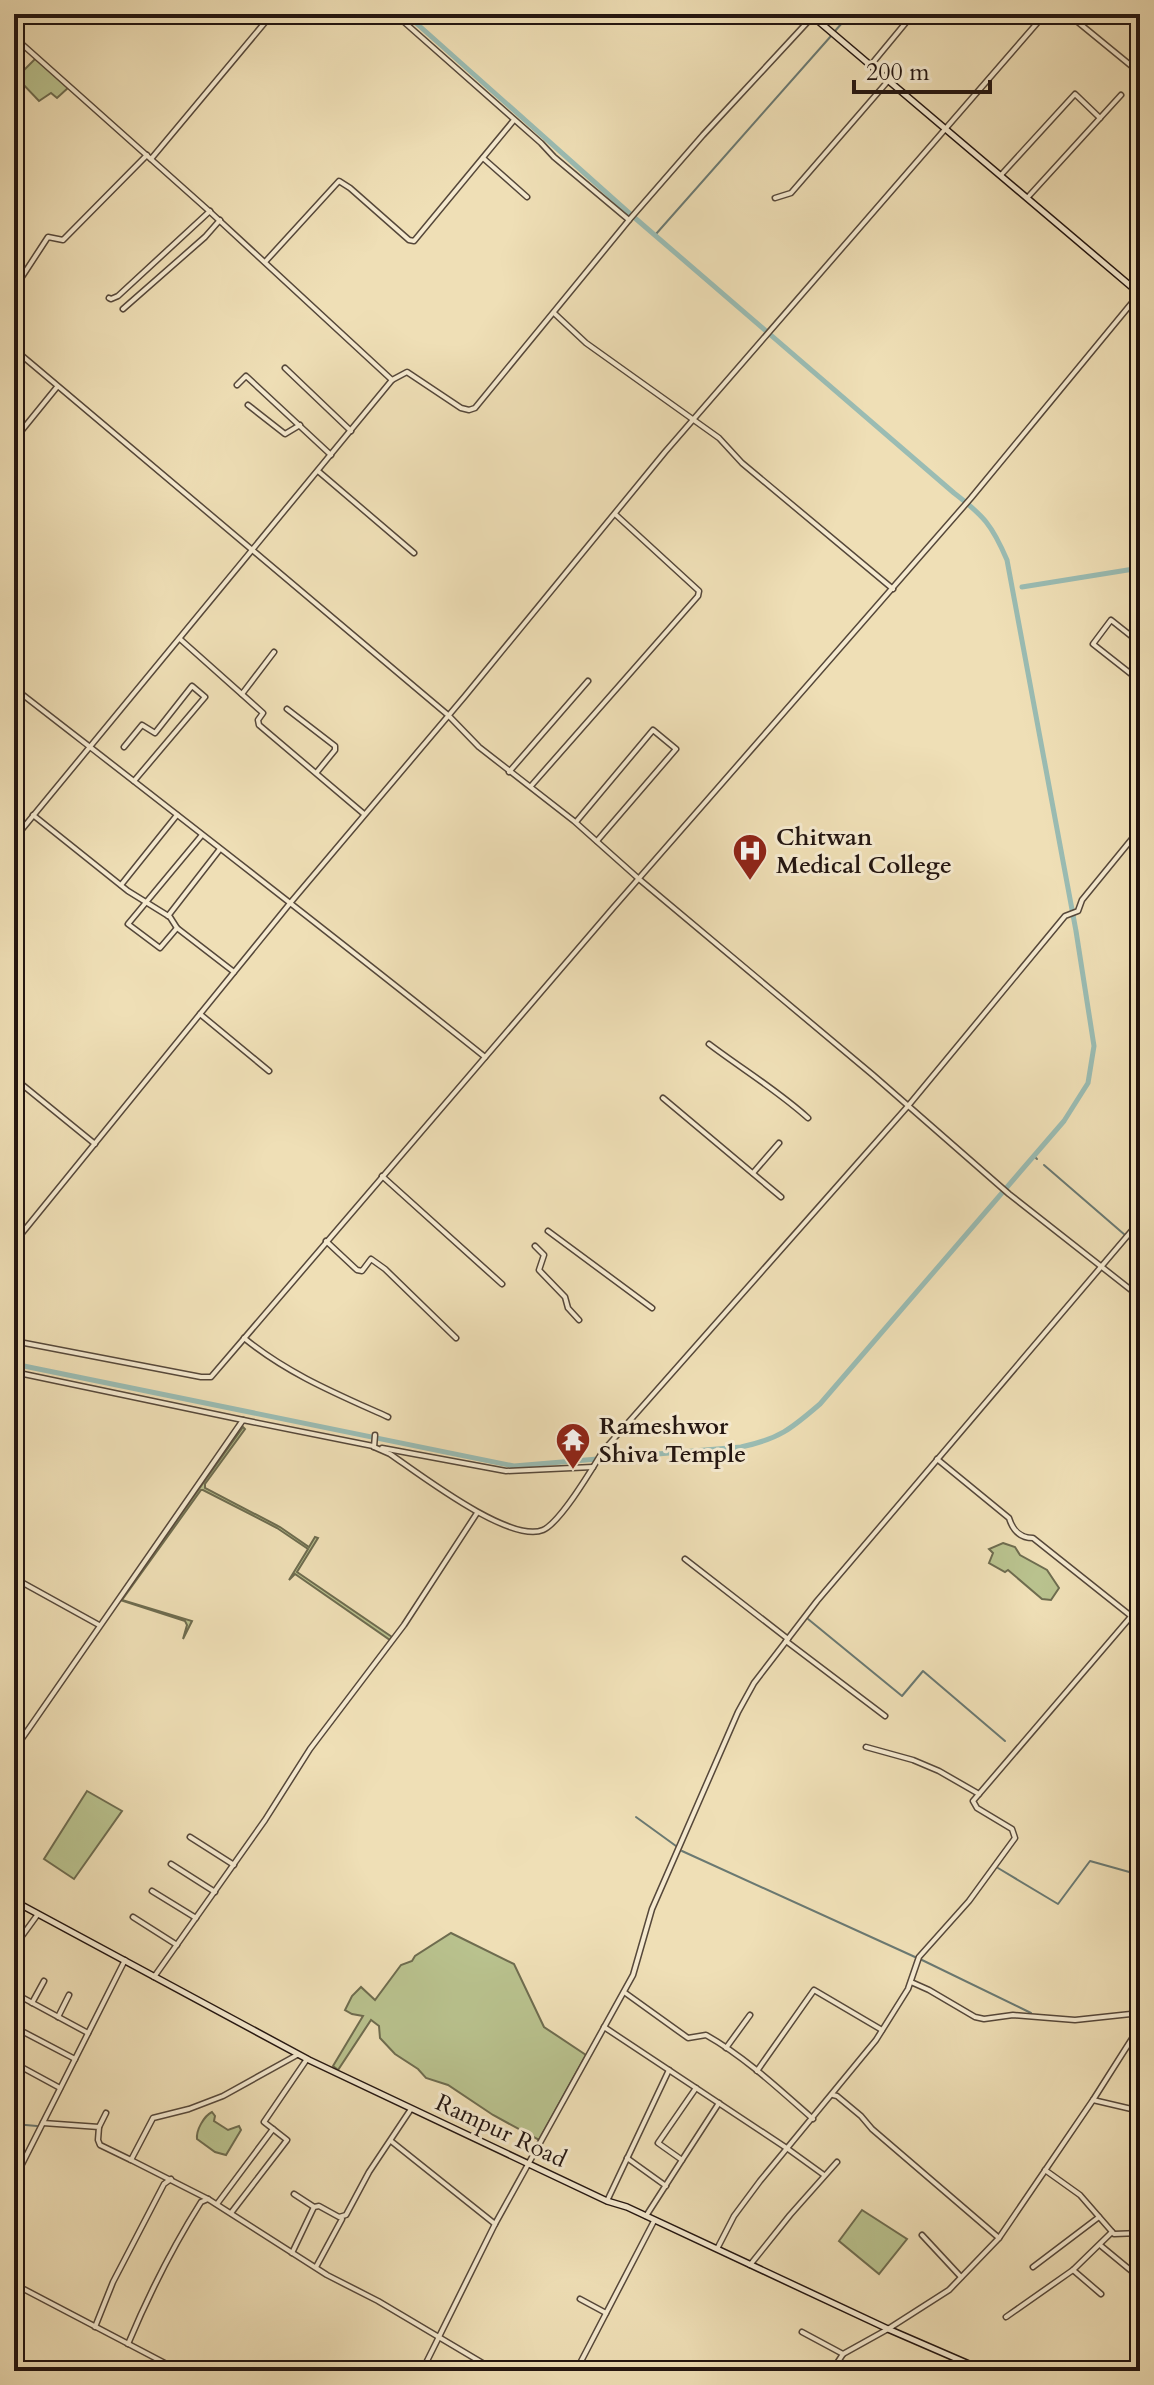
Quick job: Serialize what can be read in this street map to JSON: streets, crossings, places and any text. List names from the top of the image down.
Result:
{
  "streets": {
    "main road": ["Rampur Road"]
  },
  "places": {
    "hospital": ["Chitwan Medical College"],
    "temple": ["Rameshwor Shiva Temple"]
  },
  "scale_bar": "200 m"
}
